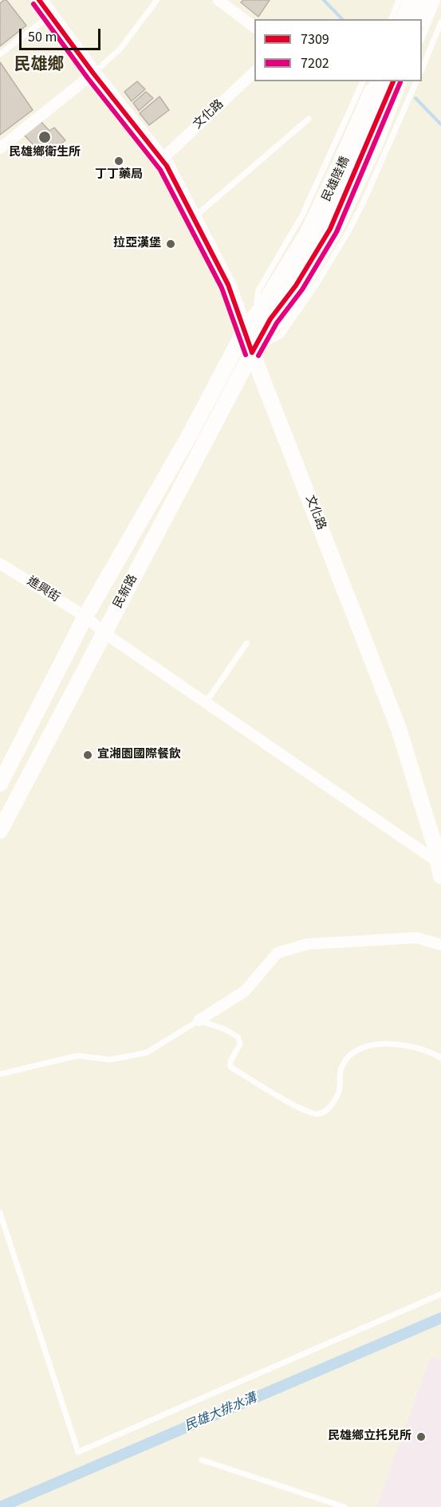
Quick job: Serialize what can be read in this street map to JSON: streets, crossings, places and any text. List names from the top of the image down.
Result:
{
  "streets": {
    "main road": ["文化路", "民雄陸橋", "民新路"],
    "street": ["進興街"]
  },
  "crossings": [
    ["文化路", "進興街"],
    ["文化路", "民新路"],
    ["民雄陸橋", "民新路"],
    ["進興街", "民新路"]
  ],
  "districts": ["民雄鄉"],
  "water": ["民雄大排水溝"],
  "places": [
    "民雄鄉衛生所",
    "丁丁藥局",
    "拉亞漢堡",
    "宜湘園國際餐飲",
    "民雄鄉立托兒所"
  ],
  "lines": ["transit line 7309", "transit line 7202"],
  "legend": ["7309", "7202"],
  "scale_bar": "50 m"
}
